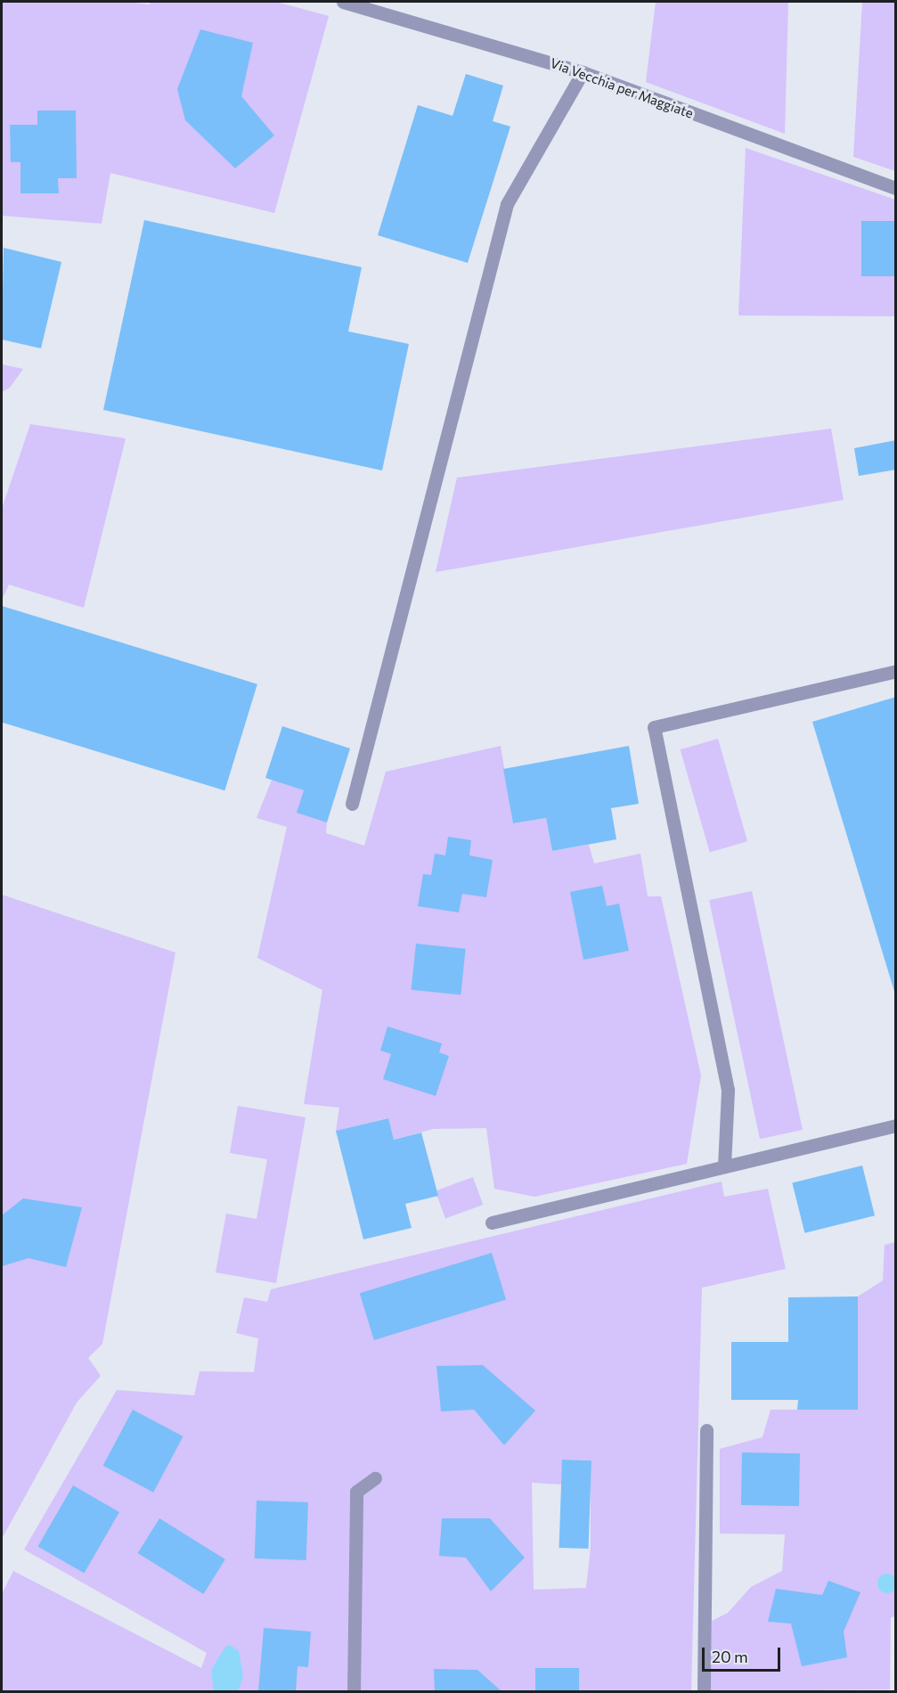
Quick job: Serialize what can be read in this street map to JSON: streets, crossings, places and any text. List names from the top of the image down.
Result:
{
  "streets": {
    "street": ["Via Vecchia per Maggiate"]
  },
  "scale_bar": "20 m"
}
